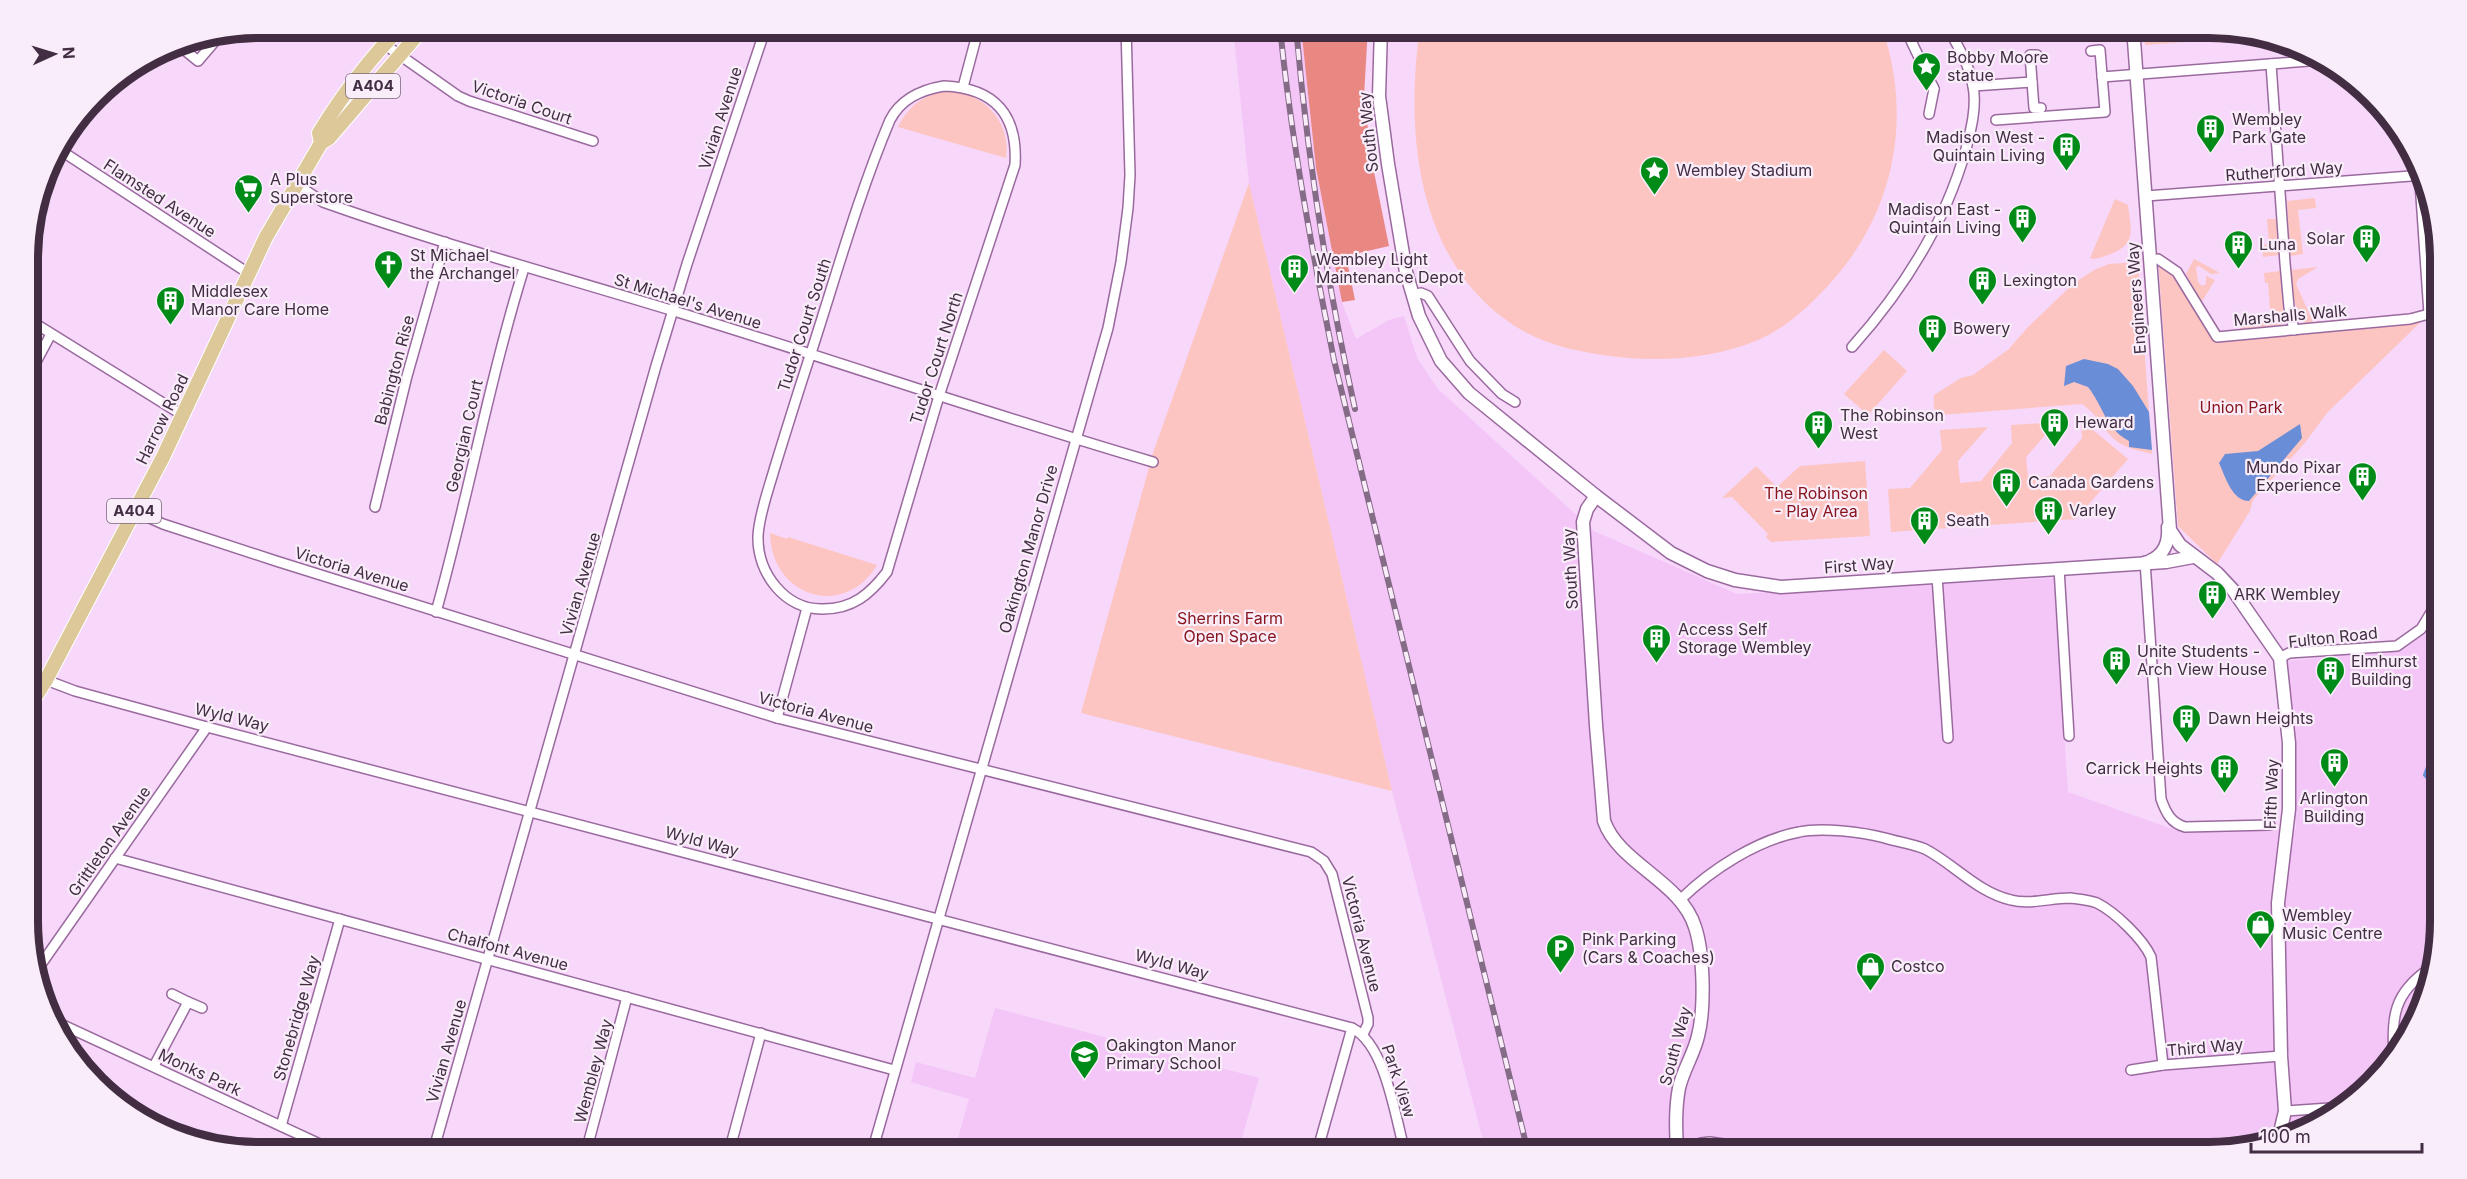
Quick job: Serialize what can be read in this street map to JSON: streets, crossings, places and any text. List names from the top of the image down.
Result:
{
  "streets": {
    "main road": [
      "A404",
      "South Way",
      "Engineers Way",
      "Harrow Road",
      "First Way",
      "Fifth Way"
    ],
    "street": [
      "Victoria Court",
      "Vivian Avenue",
      "Rutherford Way",
      "Flamsted Avenue",
      "St Michael's Avenue",
      "Marshalls Walk",
      "Tudor Court South",
      "Tudor Court North",
      "Babington Rise",
      "Georgian Court",
      "Oakington Manor Drive",
      "Victoria Avenue",
      "Fulton Road",
      "Wyld Way",
      "Grittleton Avenue",
      "Chalfont Avenue",
      "Stonebridge Way",
      "Third Way",
      "Wembley Way",
      "Monks Park",
      "Park View"
    ]
  },
  "crossings": [
    ["Victoria Court", "Harrow Road"],
    ["Vivian Avenue", "St Michael's Avenue"],
    ["Vivian Avenue", "Victoria Avenue"],
    ["Vivian Avenue", "Wyld Way"],
    ["Vivian Avenue", "Chalfont Avenue"],
    ["South Way", "First Way"],
    ["Rutherford Way", "Engineers Way"],
    ["Flamsted Avenue", "Harrow Road"],
    ["Engineers Way", "Fifth Way"],
    ["St Michael's Avenue", "Tudor Court South"],
    ["St Michael's Avenue", "Tudor Court North"],
    ["St Michael's Avenue", "Babington Rise"],
    ["St Michael's Avenue", "Harrow Road"],
    ["St Michael's Avenue", "Georgian Court"],
    ["St Michael's Avenue", "Oakington Manor Drive"],
    ["Tudor Court South", "Tudor Court North"],
    ["Harrow Road", "Victoria Avenue"],
    ["Harrow Road", "Wyld Way"],
    ["Georgian Court", "Victoria Avenue"],
    ["Oakington Manor Drive", "Victoria Avenue"],
    ["Oakington Manor Drive", "Wyld Way"],
    ["Oakington Manor Drive", "Chalfont Avenue"],
    ["Victoria Avenue", "Park View"],
    ["Fulton Road", "Fifth Way"],
    ["Wyld Way", "Grittleton Avenue"],
    ["Wyld Way", "Park View"],
    ["Fifth Way", "Third Way"],
    ["Grittleton Avenue", "Chalfont Avenue"],
    ["Chalfont Avenue", "Stonebridge Way"],
    ["Chalfont Avenue", "Wembley Way"],
    ["Stonebridge Way", "Monks Park"]
  ],
  "parks": ["Union Park", "The Robinson - Play Area", "Sherrins Farm Open Space"],
  "places": {
    "place": ["Bobby Moore statue", "Wembley Stadium"],
    "building": [
      "Wembley Park Gate",
      "Madison West - Quintain Living",
      "Madison East - Quintain Living",
      "Solar",
      "Luna",
      "Wembley Light Maintenance Depot",
      "Lexington",
      "Middlesex Manor Care Home",
      "Bowery",
      "Heward",
      "The Robinson West",
      "Mundo Pixar Experience",
      "Canada Gardens",
      "Varley",
      "Seath",
      "ARK Wembley",
      "Access Self Storage Wembley",
      "Unite Students - Arch View House",
      "Elmhurst Building",
      "Dawn Heights",
      "Arlington Building",
      "Carrick Heights"
    ],
    "supermarket": ["A Plus Superstore"],
    "church": ["St Michael the Archangel"],
    "shop": ["Wembley Music Centre", "Costco"],
    "parking": ["Pink Parking (Cars & Coaches)"],
    "school or university": ["Oakington Manor Primary School"]
  },
  "scale_bar": "100 m",
  "north": "right"
}
